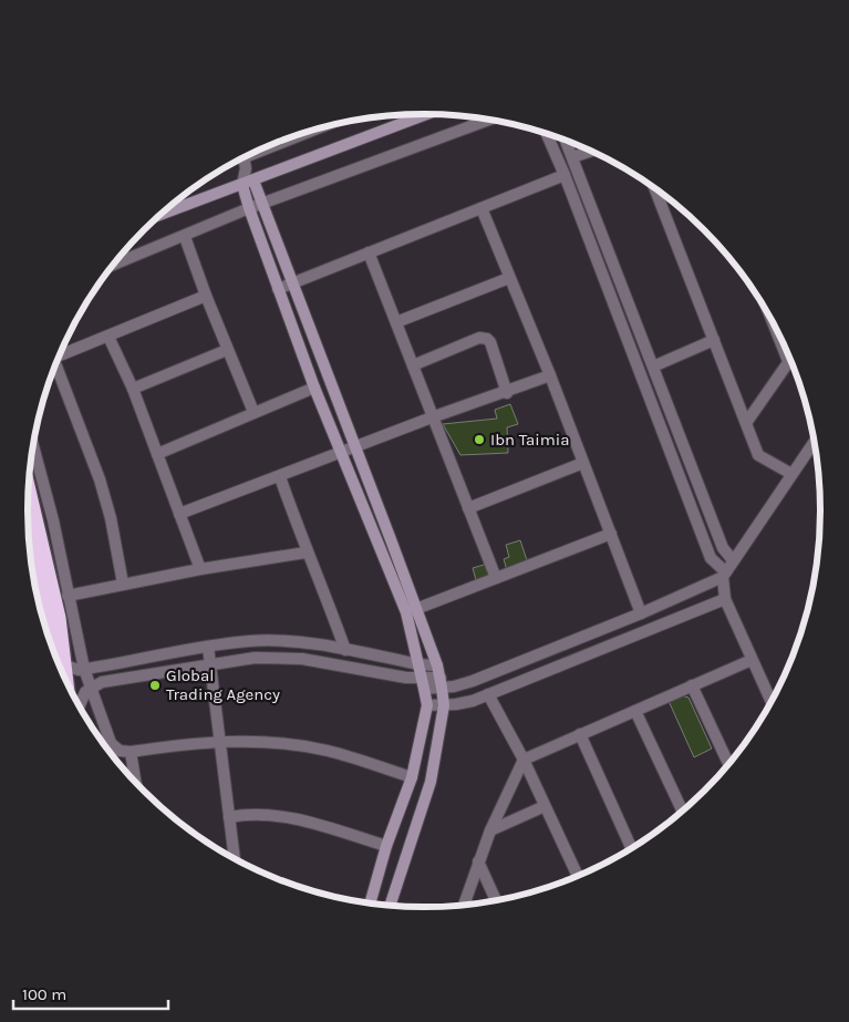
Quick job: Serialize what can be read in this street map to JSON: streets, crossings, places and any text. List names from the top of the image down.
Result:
{
  "places": ["Ibn Taimia", "Global Trading Agency"],
  "scale_bar": "100 m"
}
